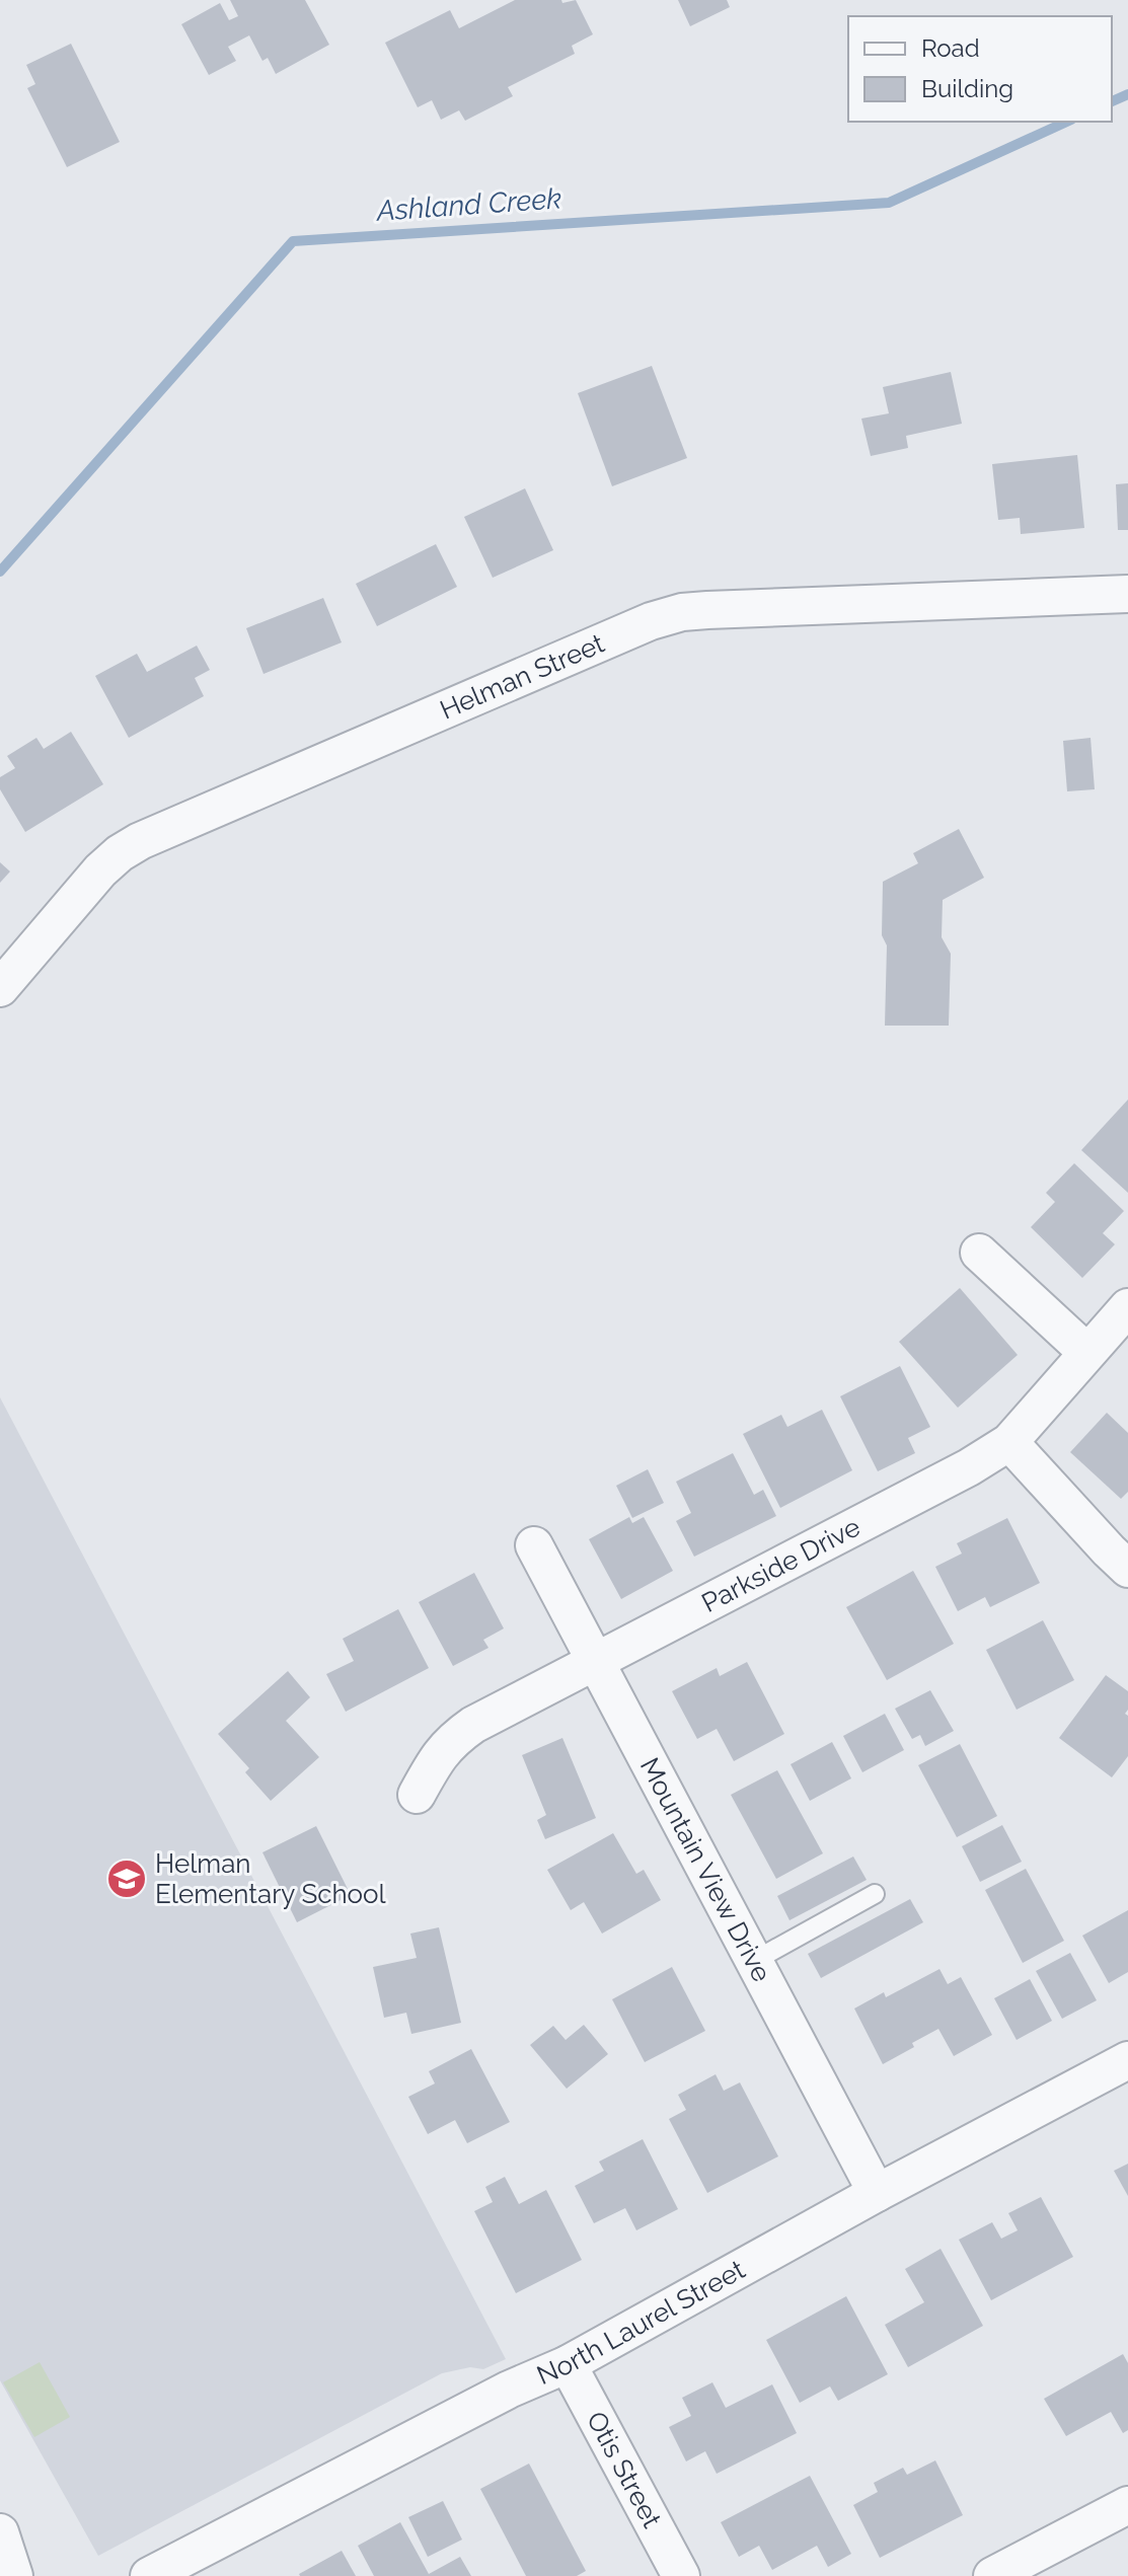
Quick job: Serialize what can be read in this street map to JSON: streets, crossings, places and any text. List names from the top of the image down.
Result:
{
  "streets": {
    "street": [
      "Helman Street",
      "Parkside Drive",
      "Mountain View Drive",
      "North Laurel Street",
      "Otis Street"
    ]
  },
  "crossings": [
    ["Parkside Drive", "Mountain View Drive"],
    ["Mountain View Drive", "North Laurel Street"],
    ["North Laurel Street", "Otis Street"]
  ],
  "water": ["Ashland Creek"],
  "places": {
    "school or university": ["Helman Elementary School"]
  },
  "legend": ["Road", "Building"]
}
